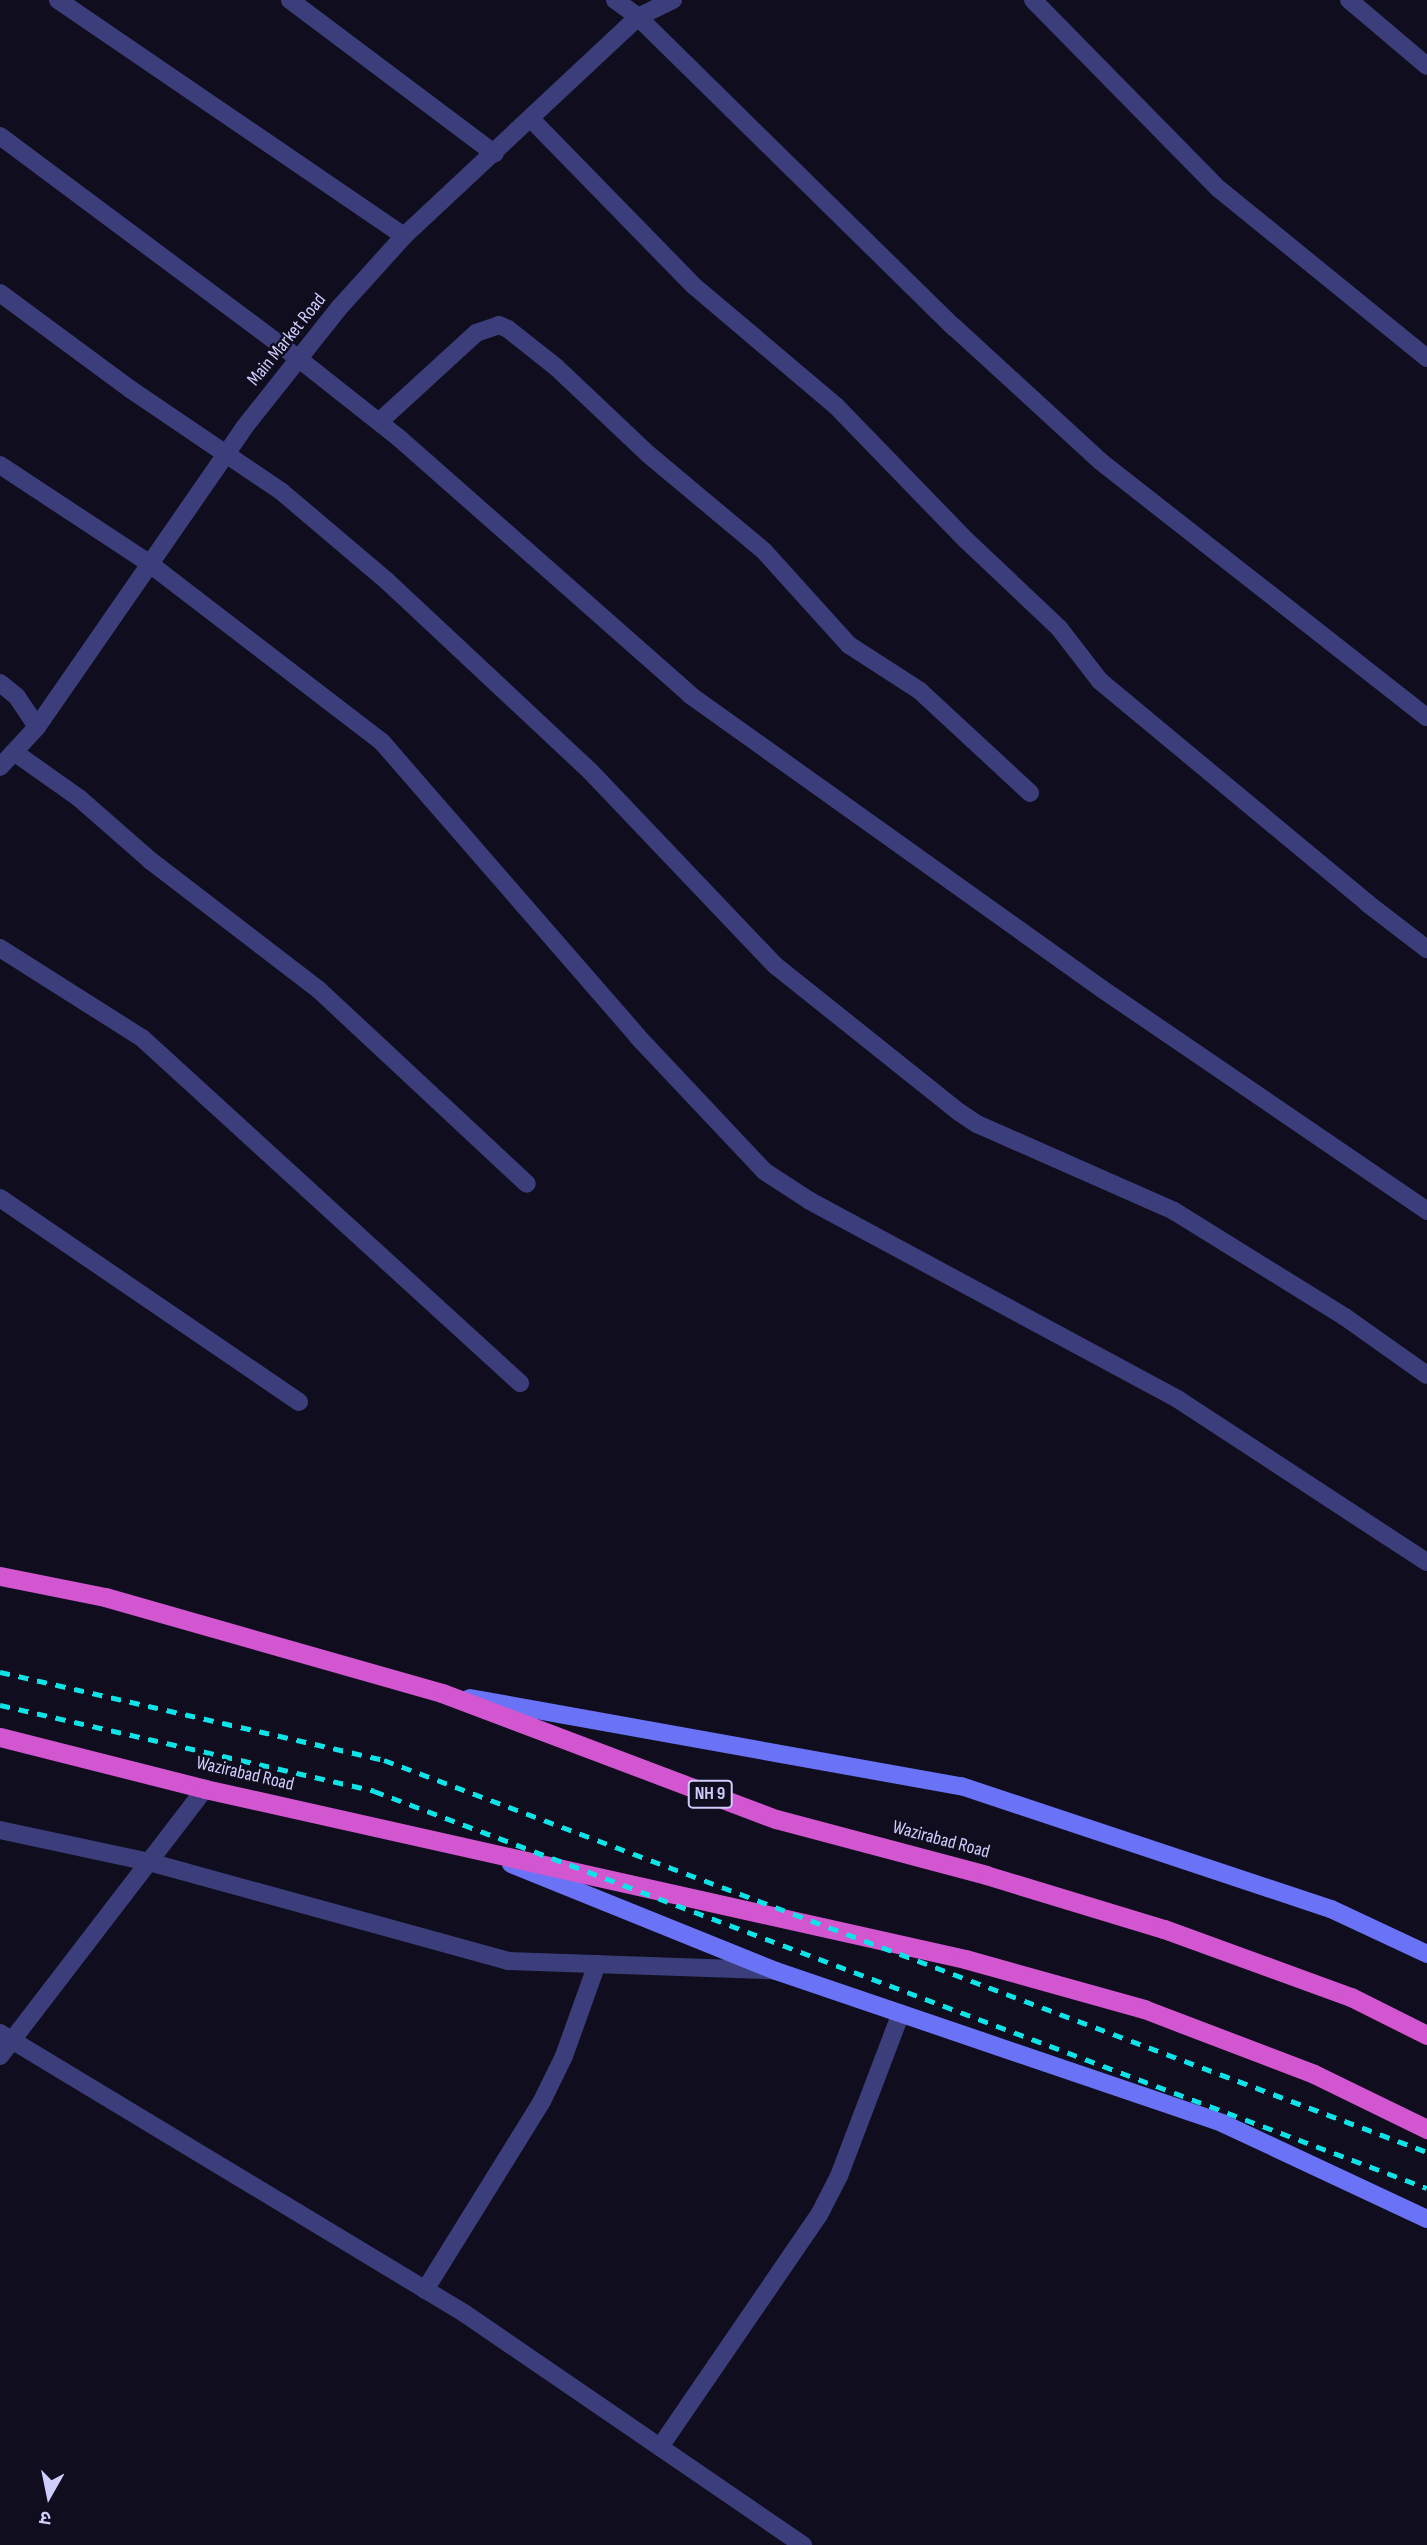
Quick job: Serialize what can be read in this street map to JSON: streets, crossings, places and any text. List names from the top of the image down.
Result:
{
  "streets": {
    "highway": ["Wazirabad Road", "NH 9"],
    "street": ["Main Market Road"]
  },
  "north": "bottom"
}
